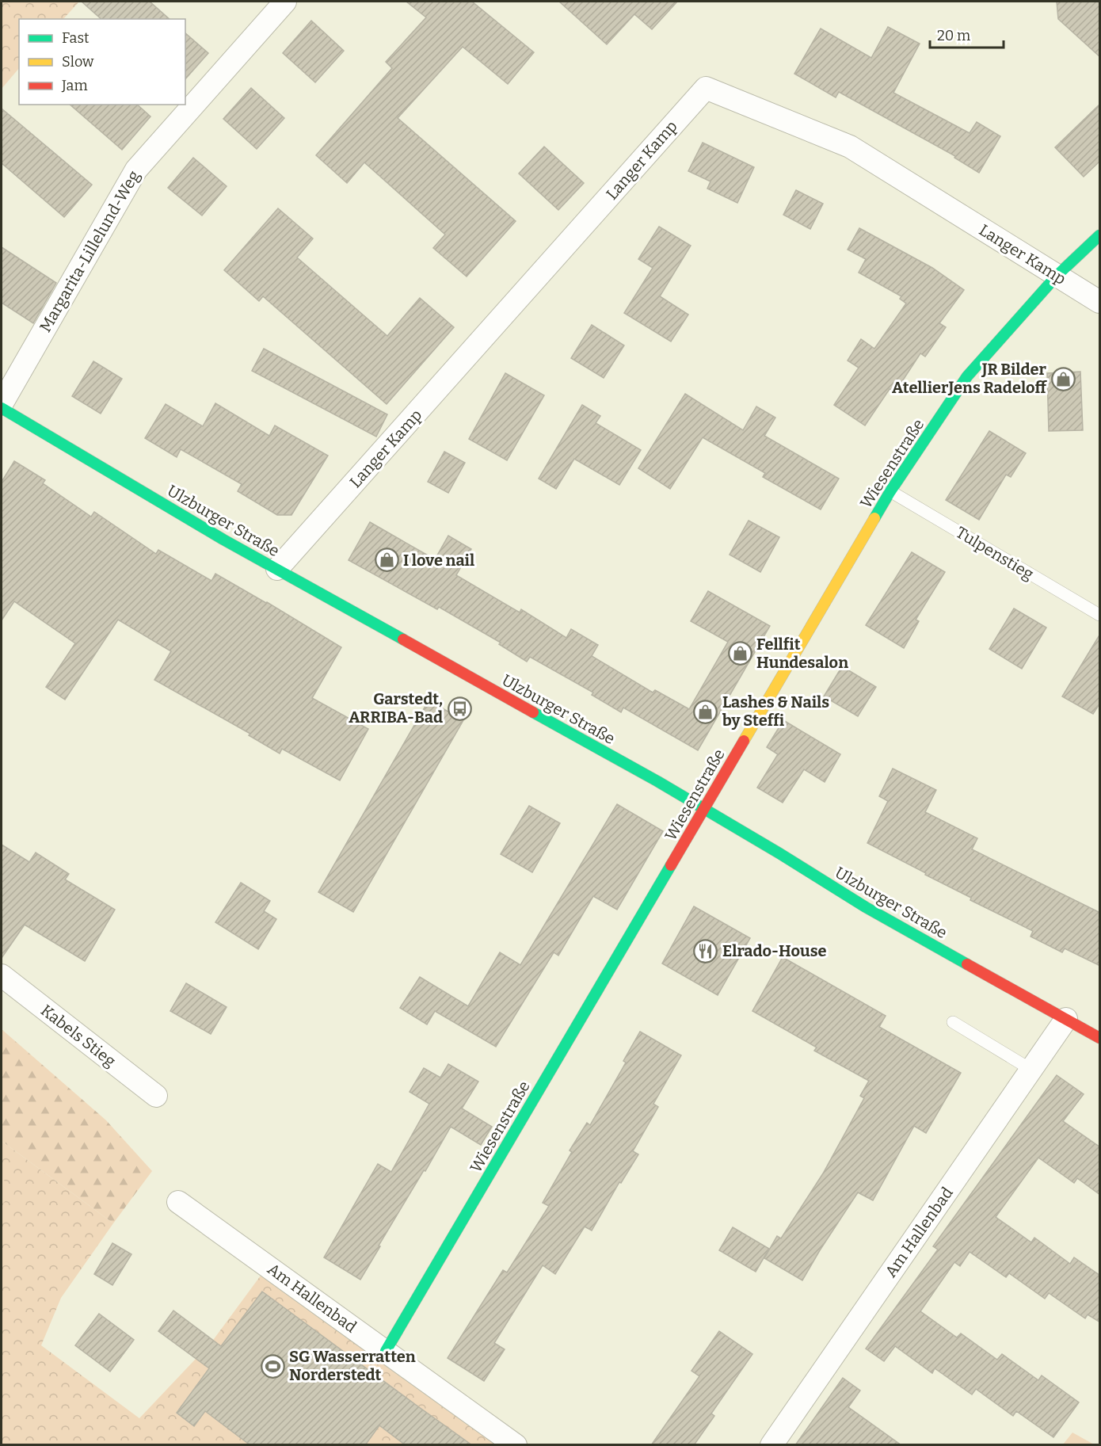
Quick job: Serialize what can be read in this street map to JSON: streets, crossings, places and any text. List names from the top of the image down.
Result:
{
  "streets": {
    "street": [
      "Langer Kamp",
      "Margarita-Lillelund-Weg",
      "Wiesenstraße",
      "Ulzburger Straße",
      "Kabels Stieg",
      "Am Hallenbad"
    ],
    "lane": ["Tulpenstieg"]
  },
  "crossings": [
    ["Langer Kamp", "Wiesenstraße"],
    ["Langer Kamp", "Ulzburger Straße"],
    ["Wiesenstraße", "Ulzburger Straße"],
    ["Wiesenstraße", "Tulpenstieg"],
    ["Wiesenstraße", "Am Hallenbad"],
    ["Ulzburger Straße", "Am Hallenbad"]
  ],
  "places": {
    "shop": [
      "JR Bilder AtellierJens Radeloff",
      "I love nail",
      "Fellfit Hundesalon",
      "Lashes & Nails by Steffi"
    ],
    "bus stop": ["Garstedt, ARRIBA-Bad"],
    "restaurant": ["Elrado-House"],
    "sports": ["SG Wasserratten Norderstedt"]
  },
  "legend": ["Fast", "Slow", "Jam"],
  "scale_bar": "20 m"
}
